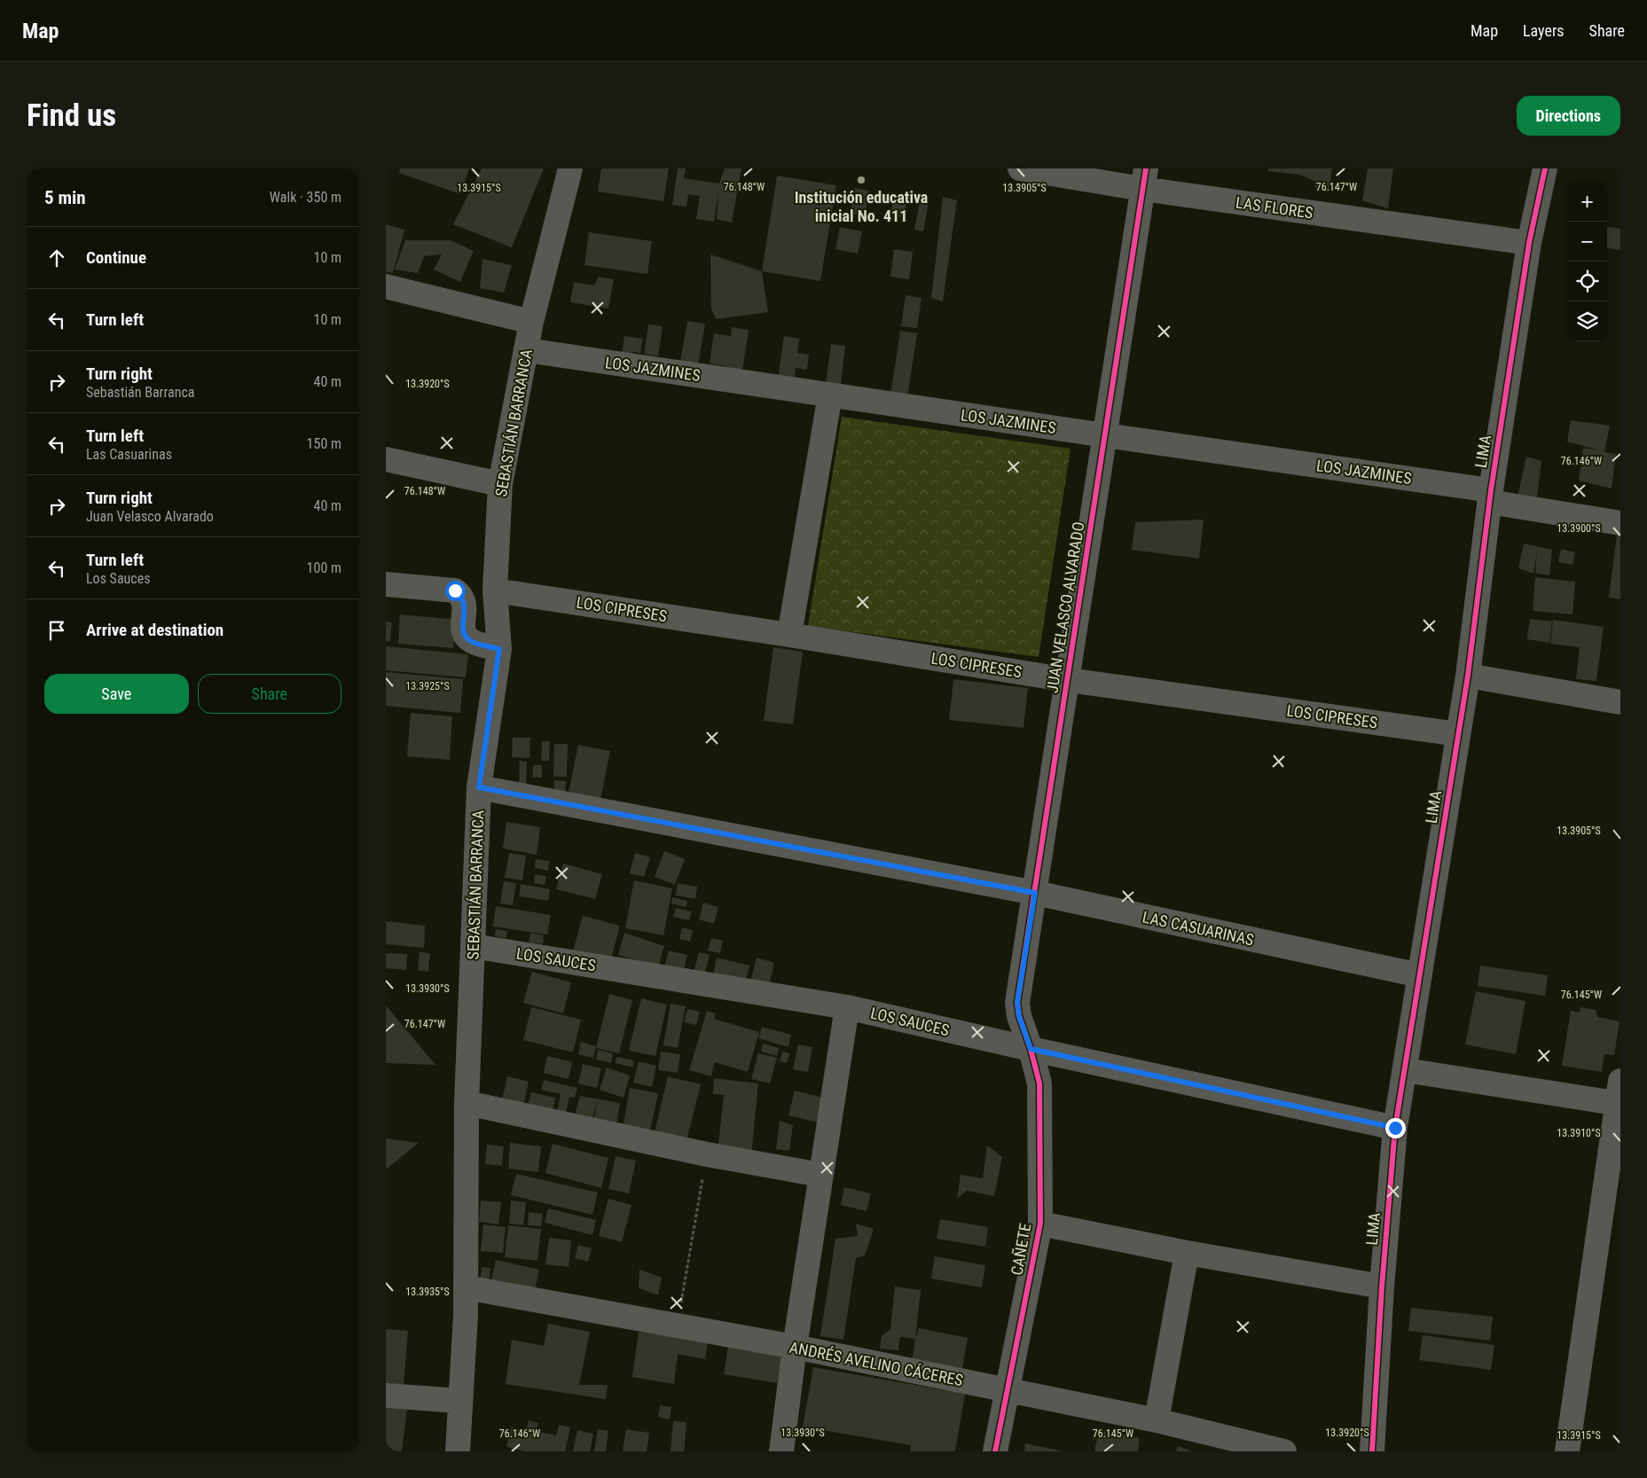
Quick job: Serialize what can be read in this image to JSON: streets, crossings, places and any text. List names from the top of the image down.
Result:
{
  "streets": {
    "street": [
      "LAS FLORES",
      "LOS JAZMINES",
      "SEBASTIÁN BARRANCA",
      "LIMA",
      "JUAN VELASCO ALVARADO",
      "LOS CIPRESES",
      "LAS CASUARINAS",
      "LOS SAUCES",
      "CAÑETE",
      "ANDRÉS AVELINO CÁCERES"
    ]
  },
  "crossings": [
    ["LAS FLORES", "LIMA"],
    ["LAS FLORES", "JUAN VELASCO ALVARADO"],
    ["LOS JAZMINES", "SEBASTIÁN BARRANCA"],
    ["LOS JAZMINES", "LIMA"],
    ["LOS JAZMINES", "JUAN VELASCO ALVARADO"],
    ["SEBASTIÁN BARRANCA", "LOS CIPRESES"],
    ["SEBASTIÁN BARRANCA", "LAS CASUARINAS"],
    ["SEBASTIÁN BARRANCA", "LOS SAUCES"],
    ["SEBASTIÁN BARRANCA", "ANDRÉS AVELINO CÁCERES"],
    ["LIMA", "LOS CIPRESES"],
    ["LIMA", "LAS CASUARINAS"],
    ["LIMA", "LOS SAUCES"],
    ["JUAN VELASCO ALVARADO", "LOS CIPRESES"],
    ["JUAN VELASCO ALVARADO", "LAS CASUARINAS"],
    ["JUAN VELASCO ALVARADO", "LOS SAUCES"],
    ["JUAN VELASCO ALVARADO", "CAÑETE"],
    ["LOS SAUCES", "CAÑETE"],
    ["CAÑETE", "ANDRÉS AVELINO CÁCERES"]
  ],
  "places": ["Institución educativa inicial No. 411"],
  "page": {
    "header": "Map",
    "nav": ["Map", "Layers", "Share"],
    "buttons": [
      "Directions",
      ["Save", "Share"]
    ],
    "title": "Find us",
    "heading": ["5 min", "Walk · 350 m"],
    "map_buttons": ["+", "−"],
    "list": [
      ["Continue", "10 m"],
      ["Turn left", "10 m"],
      ["Turn right", "Sebastián Barranca", "40 m"],
      ["Turn left", "Las Casuarinas", "150 m"],
      ["Turn right", "Juan Velasco Alvarado", "40 m"],
      ["Turn left", "Los Sauces", "100 m"],
      "Arrive at destination"
    ]
  },
  "coordinates": [
    "76.148°W",
    "76.147°W",
    "13.3915°S",
    "13.3905°S",
    "13.3920°S",
    "76.146°W",
    "13.3900°S",
    "13.3925°S",
    "13.3930°S",
    "76.145°W",
    "13.3910°S",
    "13.3935°S"
  ]
}
